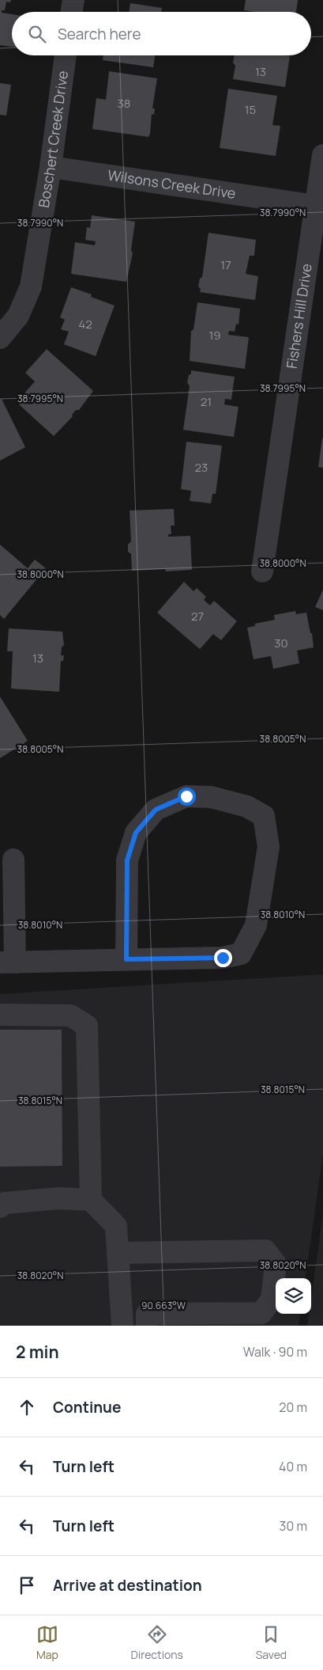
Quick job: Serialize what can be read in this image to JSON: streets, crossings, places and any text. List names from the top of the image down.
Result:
{
  "streets": {
    "street": ["Boschert Creek Drive", "Wilsons Creek Drive", "Fishers Hill Drive"]
  },
  "crossings": [
    ["Boschert Creek Drive", "Wilsons Creek Drive"],
    ["Wilsons Creek Drive", "Fishers Hill Drive"]
  ],
  "house_numbers": [
    "13",
    "38",
    "15",
    "17",
    "42",
    "19",
    "21",
    "23",
    "27",
    "30",
    "13"
  ],
  "page": {
    "search": "Search here",
    "heading": ["2 min", "Walk · 90 m"],
    "list": [
      ["Continue", "20 m"],
      ["Turn left", "40 m"],
      ["Turn left", "30 m"],
      "Arrive at destination"
    ],
    "nav": ["Map", "Directions", "Saved"]
  },
  "coordinates": [
    "38.7990°N",
    "38.7995°N",
    "38.8000°N",
    "38.8005°N",
    "38.8010°N",
    "38.8015°N",
    "38.8020°N",
    "90.663°W"
  ]
}
